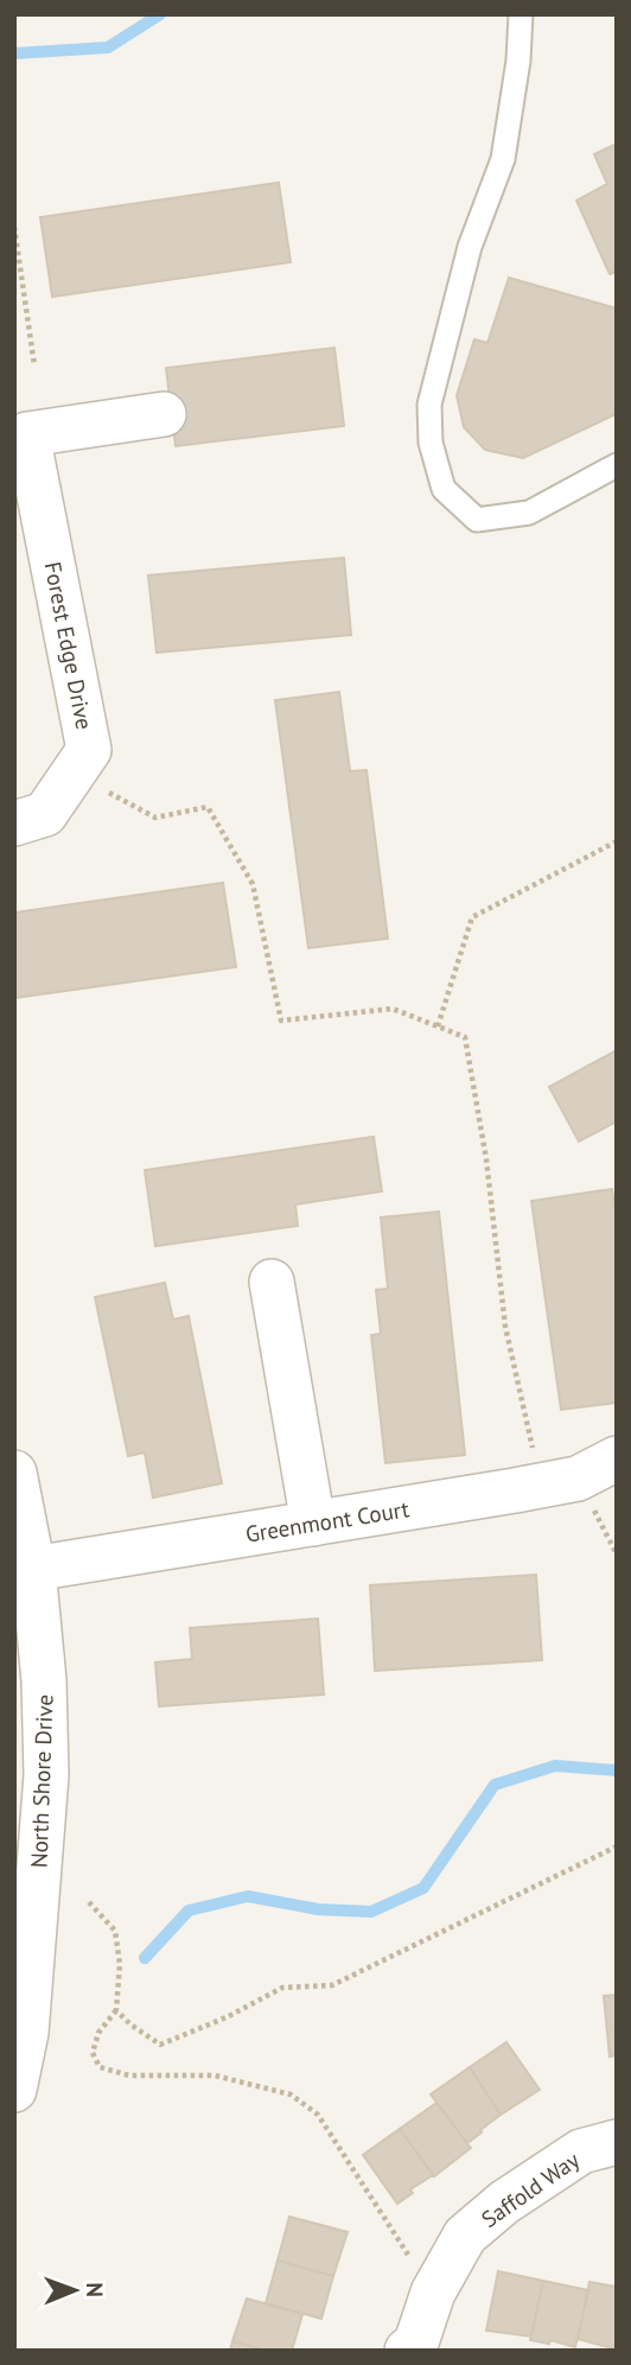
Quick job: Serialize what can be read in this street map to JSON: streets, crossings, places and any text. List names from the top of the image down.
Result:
{
  "streets": {
    "street": [
      "Forest Edge Drive",
      "Greenmont Court",
      "North Shore Drive",
      "Saffold Way"
    ]
  },
  "crossings": [
    ["Greenmont Court", "North Shore Drive"]
  ],
  "north": "right"
}
